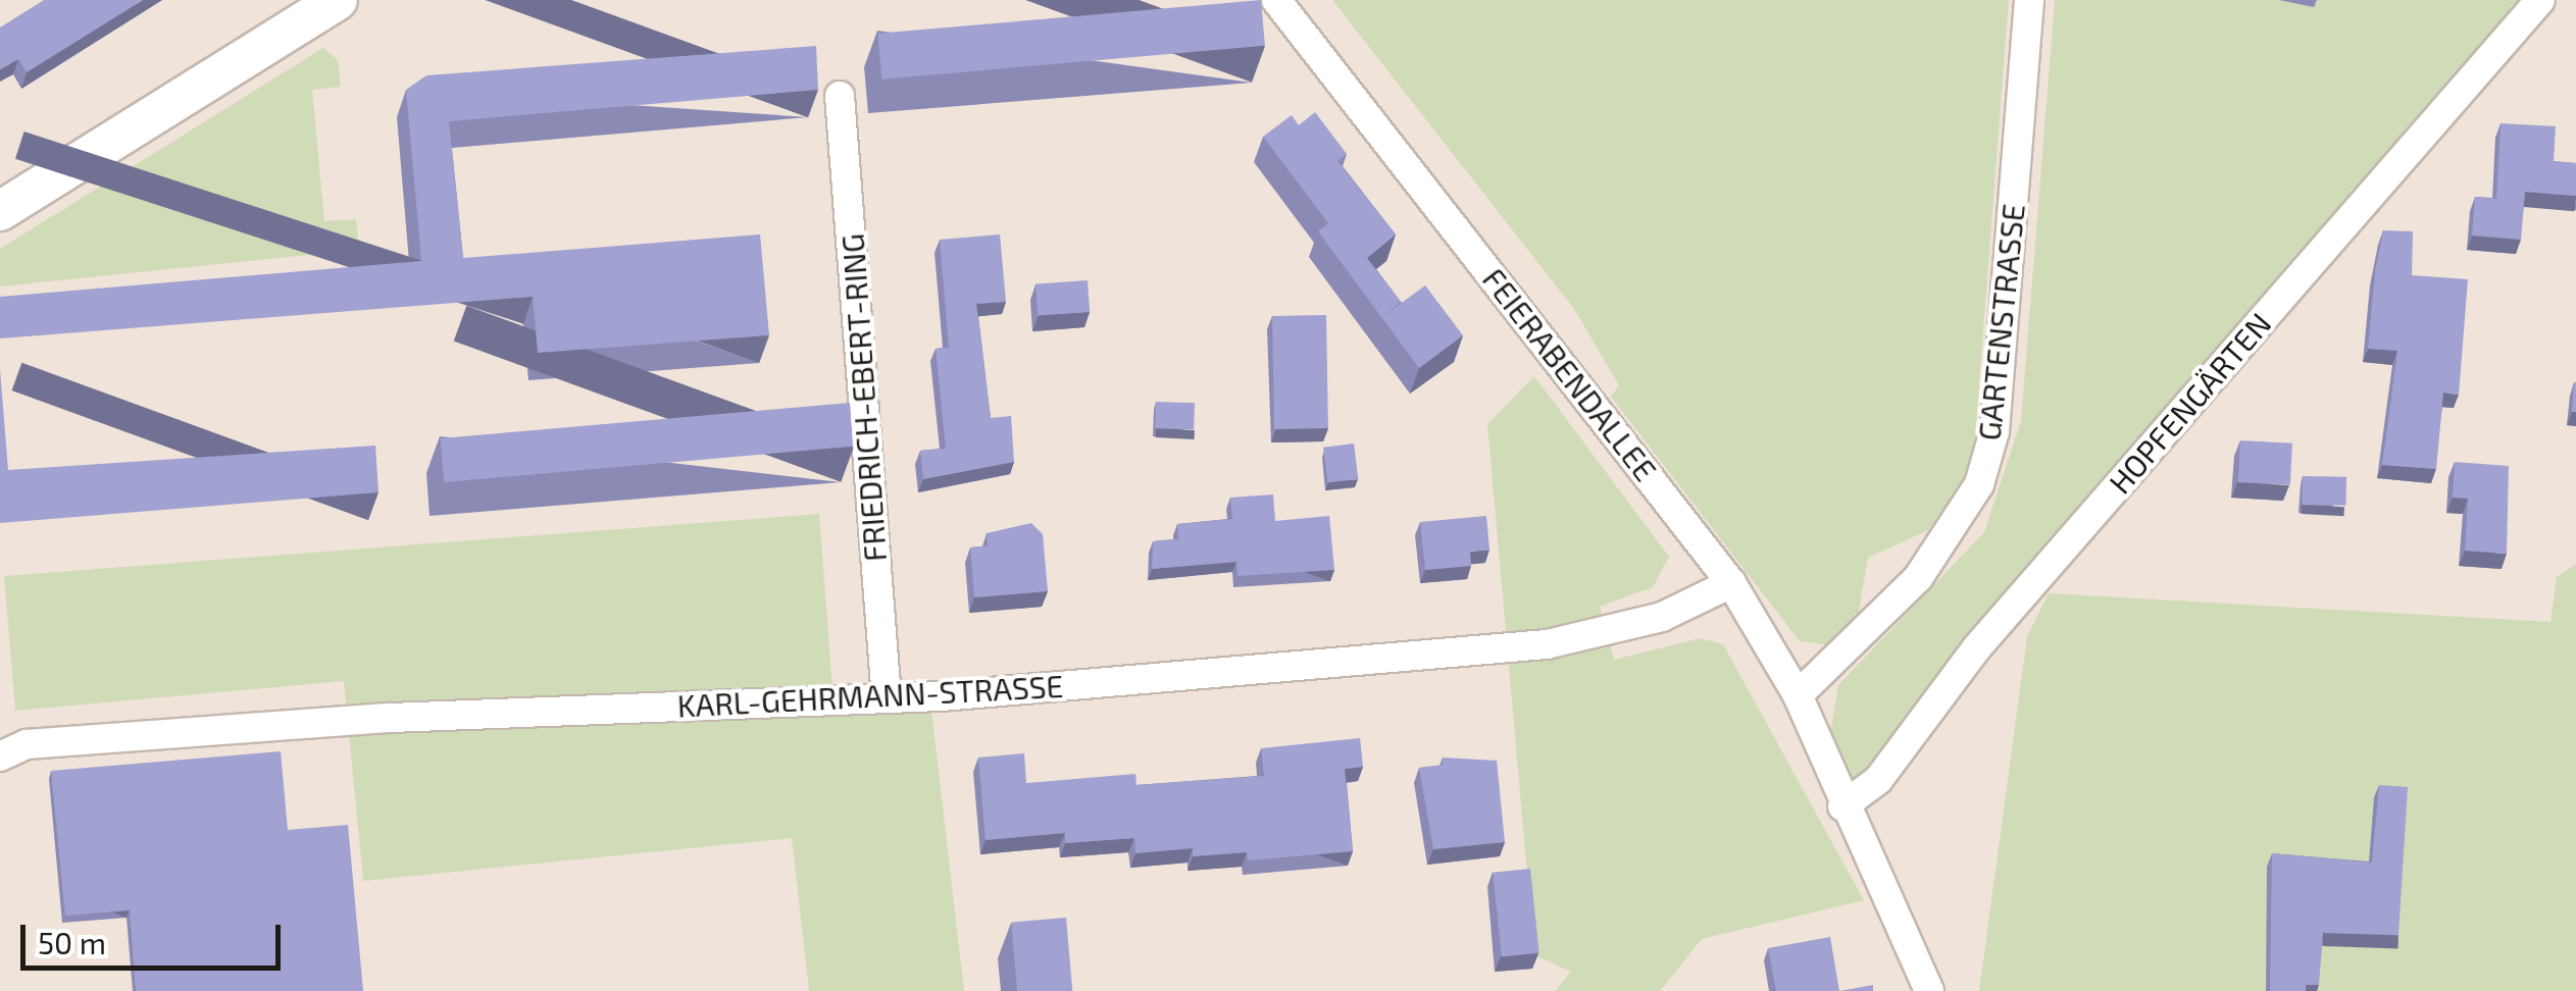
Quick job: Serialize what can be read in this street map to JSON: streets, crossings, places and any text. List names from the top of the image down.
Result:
{
  "streets": {
    "street": [
      "GARTENSTRASSE",
      "FEIERABENDALLEE",
      "FRIEDRICH-EBERT-RING",
      "HOPFENGÄRTEN",
      "KARL-GEHRMANN-STRASSE"
    ]
  },
  "crossings": [
    ["GARTENSTRASSE", "FEIERABENDALLEE"],
    ["FEIERABENDALLEE", "HOPFENGÄRTEN"],
    ["FEIERABENDALLEE", "KARL-GEHRMANN-STRASSE"],
    ["FRIEDRICH-EBERT-RING", "KARL-GEHRMANN-STRASSE"]
  ],
  "scale_bar": "50 m"
}
